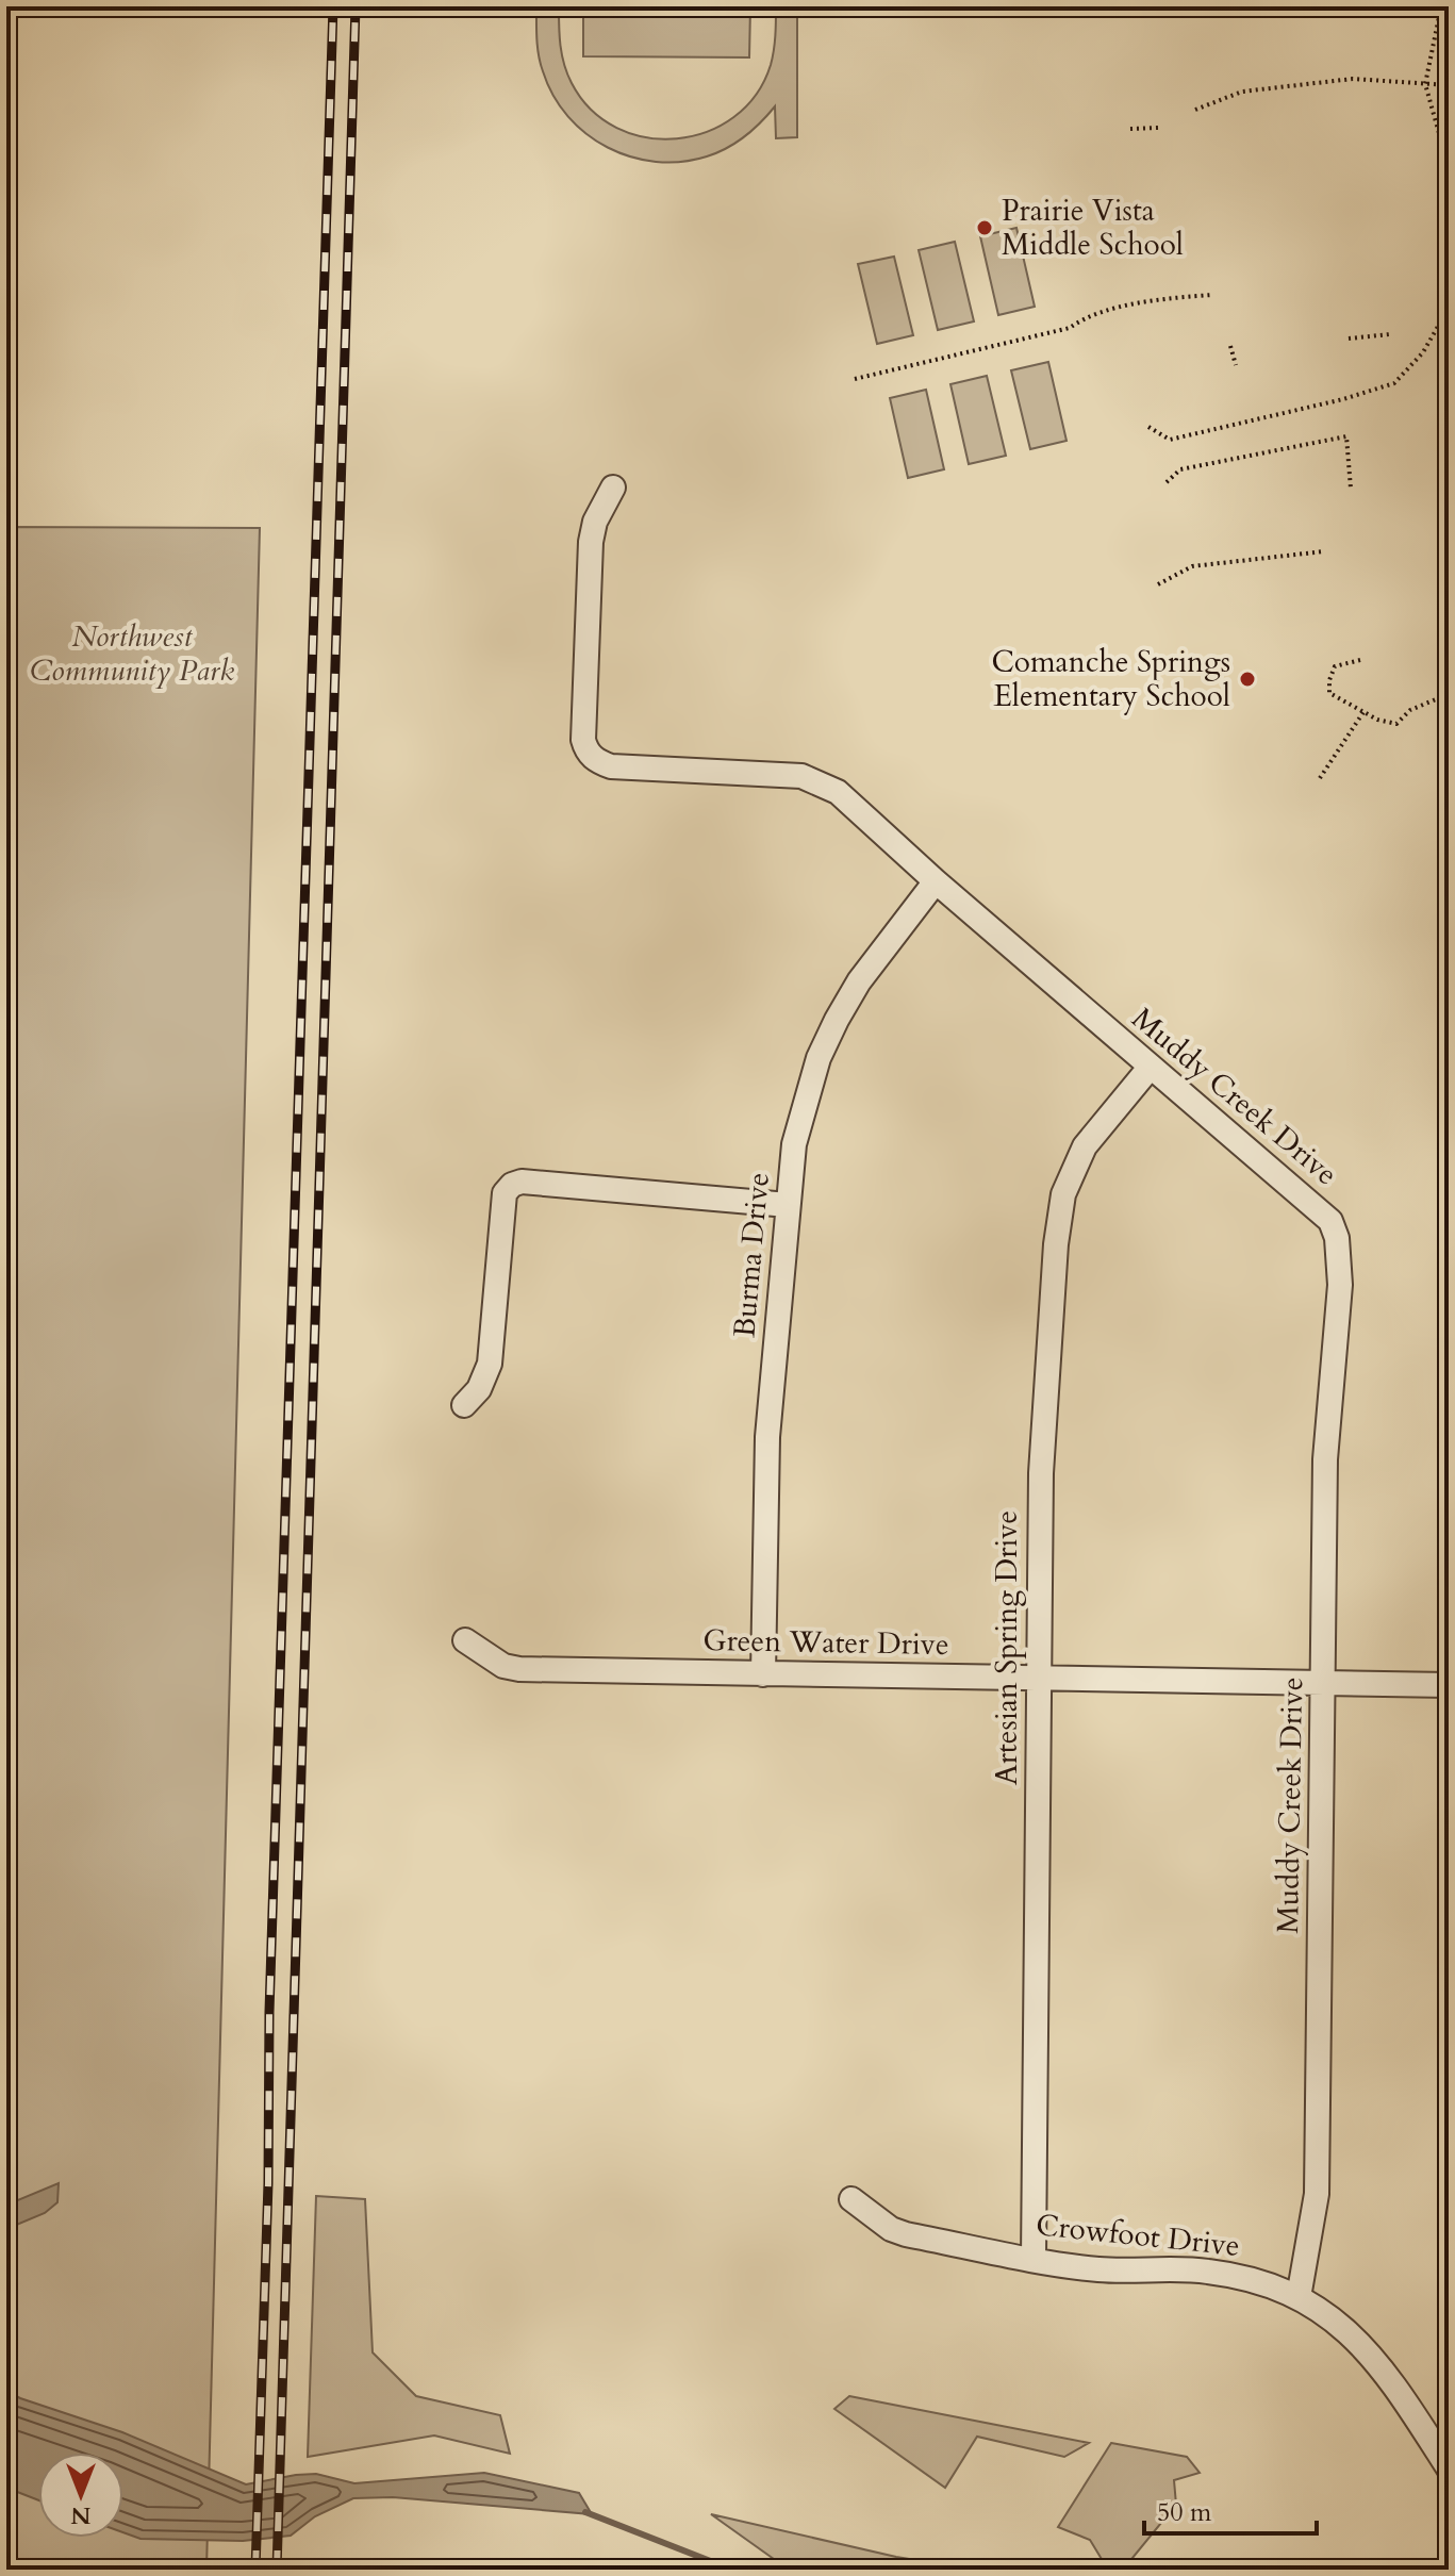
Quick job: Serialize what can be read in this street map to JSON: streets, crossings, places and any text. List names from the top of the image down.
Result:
{
  "streets": {
    "street": [
      "Muddy Creek Drive",
      "Burma Drive",
      "Green Water Drive",
      "Artesian Spring Drive",
      "Crowfoot Drive"
    ]
  },
  "crossings": [
    ["Muddy Creek Drive", "Burma Drive"],
    ["Muddy Creek Drive", "Green Water Drive"],
    ["Muddy Creek Drive", "Artesian Spring Drive"],
    ["Muddy Creek Drive", "Crowfoot Drive"],
    ["Burma Drive", "Green Water Drive"],
    ["Green Water Drive", "Artesian Spring Drive"],
    ["Artesian Spring Drive", "Crowfoot Drive"]
  ],
  "parks": ["Northwest Community Park"],
  "places": ["Prairie Vista Middle School", "Comanche Springs Elementary School"],
  "scale_bar": "50 m",
  "north": "bottom"
}
